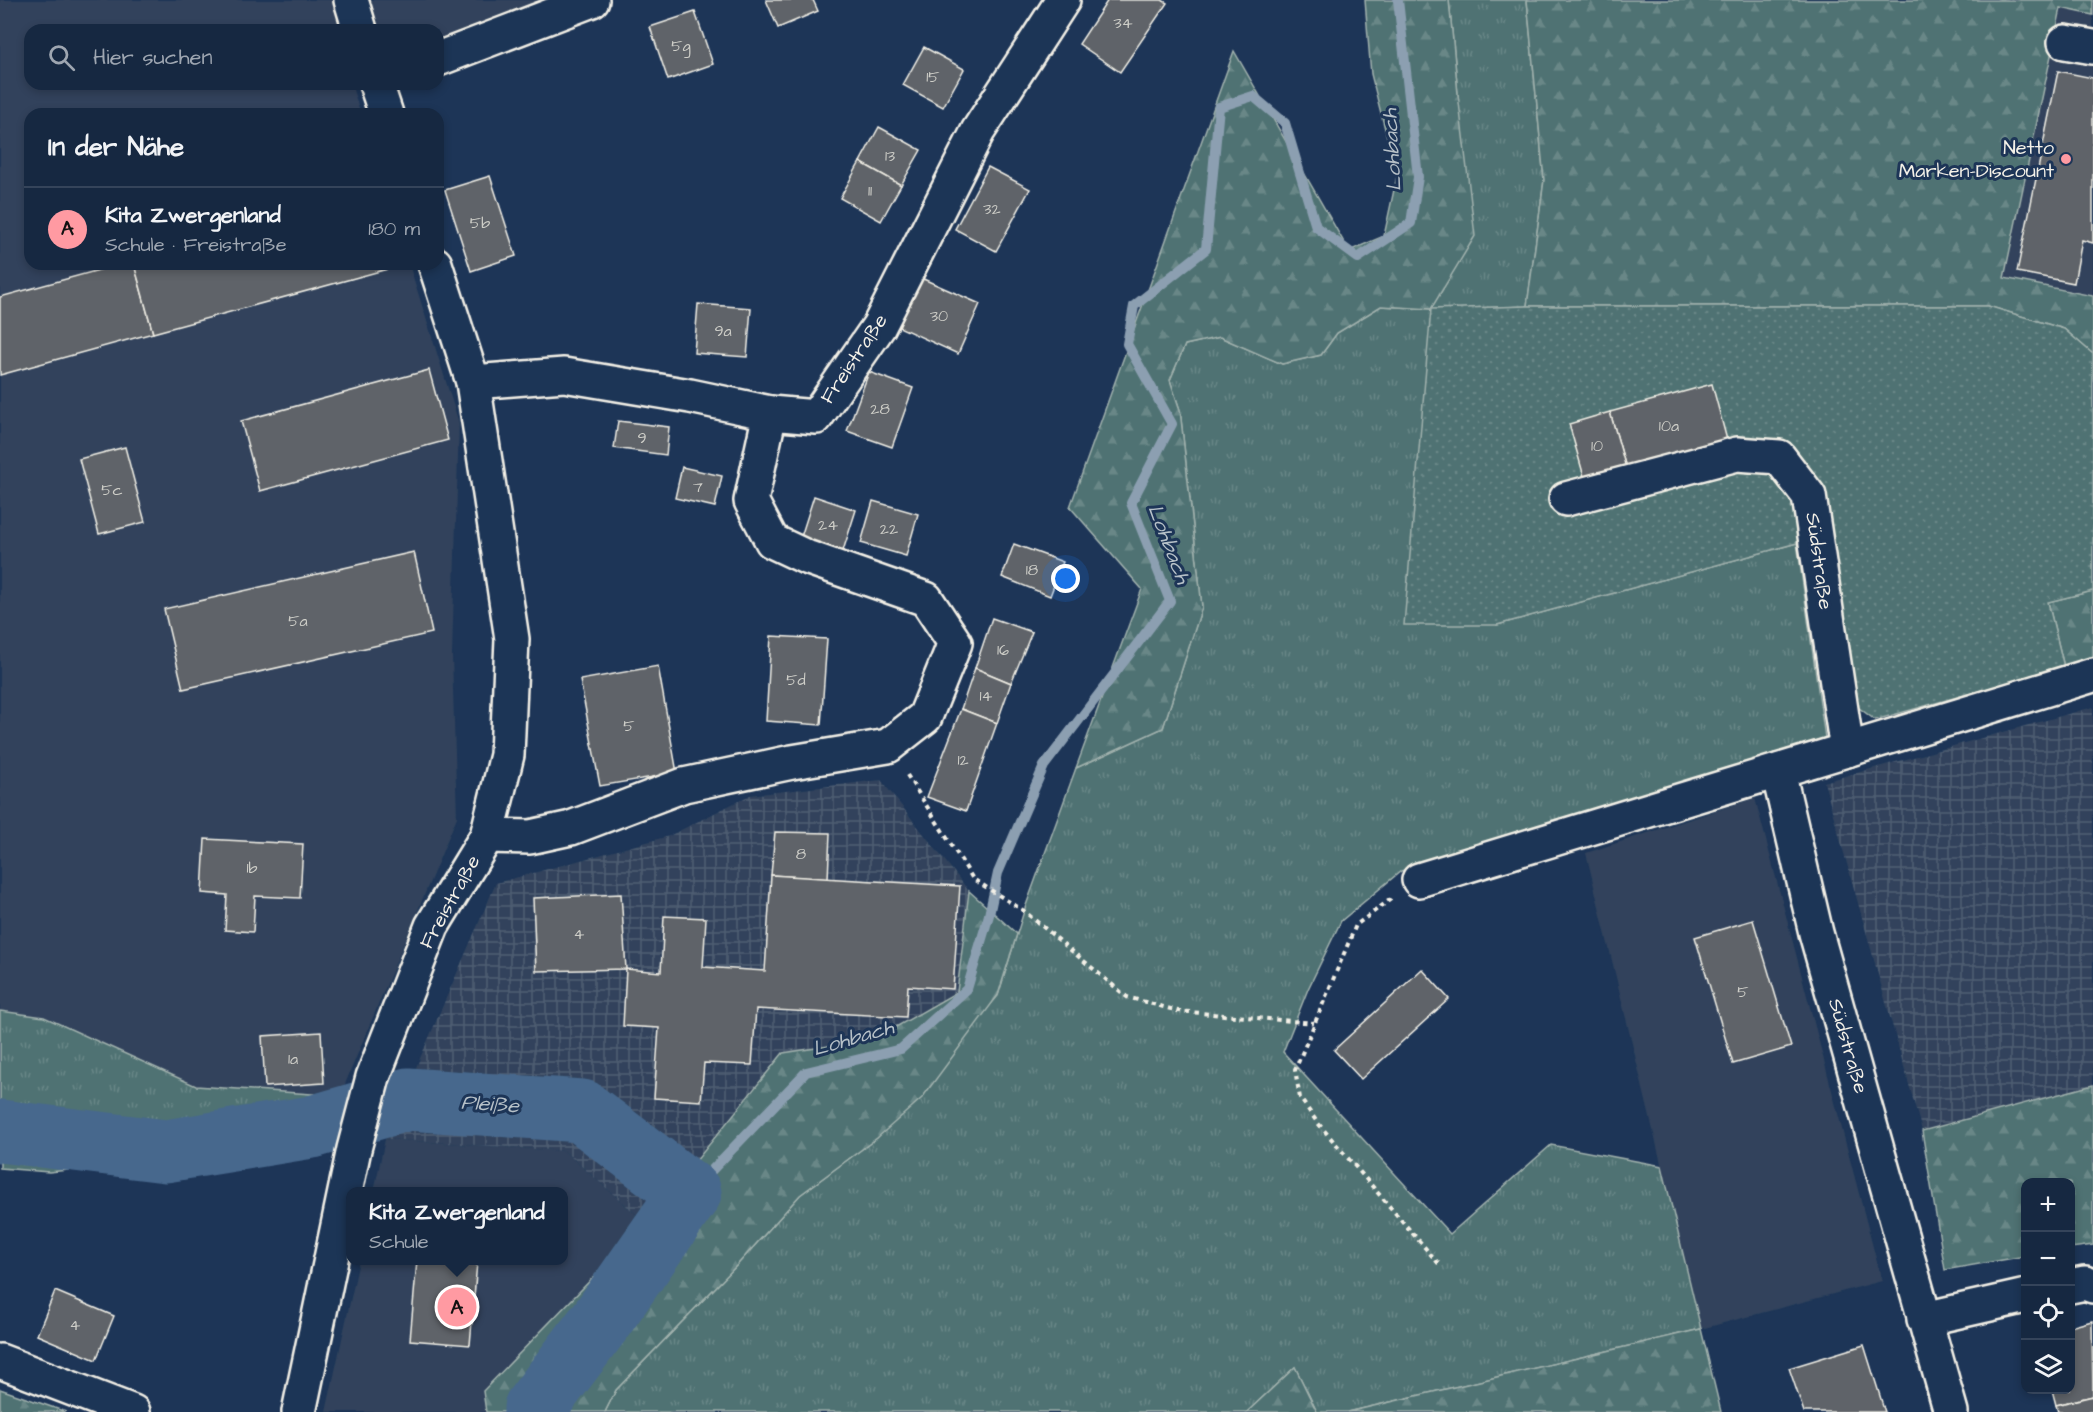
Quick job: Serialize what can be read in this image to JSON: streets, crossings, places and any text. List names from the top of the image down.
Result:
{
  "streets": {
    "street": ["Freistraße", "Südstraße"]
  },
  "water": ["Lohbach", "Pleiße"],
  "places": ["Netto Marken-Discount"],
  "house_numbers": [
    "34",
    "5g",
    "15",
    "13",
    "11",
    "32",
    "5b",
    "30",
    "9a",
    "28",
    "10a",
    "9",
    "10",
    "7",
    "5c",
    "24",
    "22",
    "18",
    "5a",
    "16",
    "5d",
    "14",
    "5",
    "12",
    "8",
    "1b",
    "4",
    "5",
    "1a",
    "4"
  ],
  "page": {
    "search": "Hier suchen",
    "heading": "In der Nähe",
    "list": [
      {
        "mark": "A",
        "name": "Kita Zwergenland",
        "note": "Schule · Freistraße",
        "value": "180 m"
      }
    ],
    "map_buttons": ["+", "−"],
    "popup": ["Kita Zwergenland", "Schule"],
    "pins": "A"
  }
}
